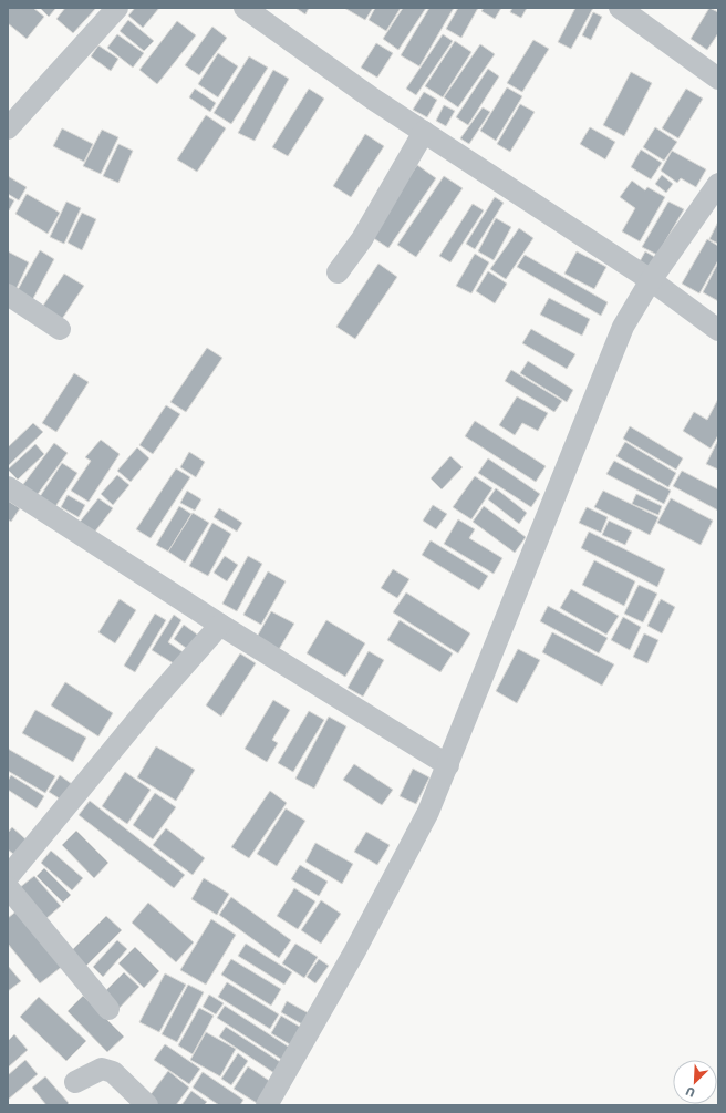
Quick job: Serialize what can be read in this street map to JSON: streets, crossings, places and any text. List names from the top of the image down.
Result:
{
  "north": "bottom left"
}
